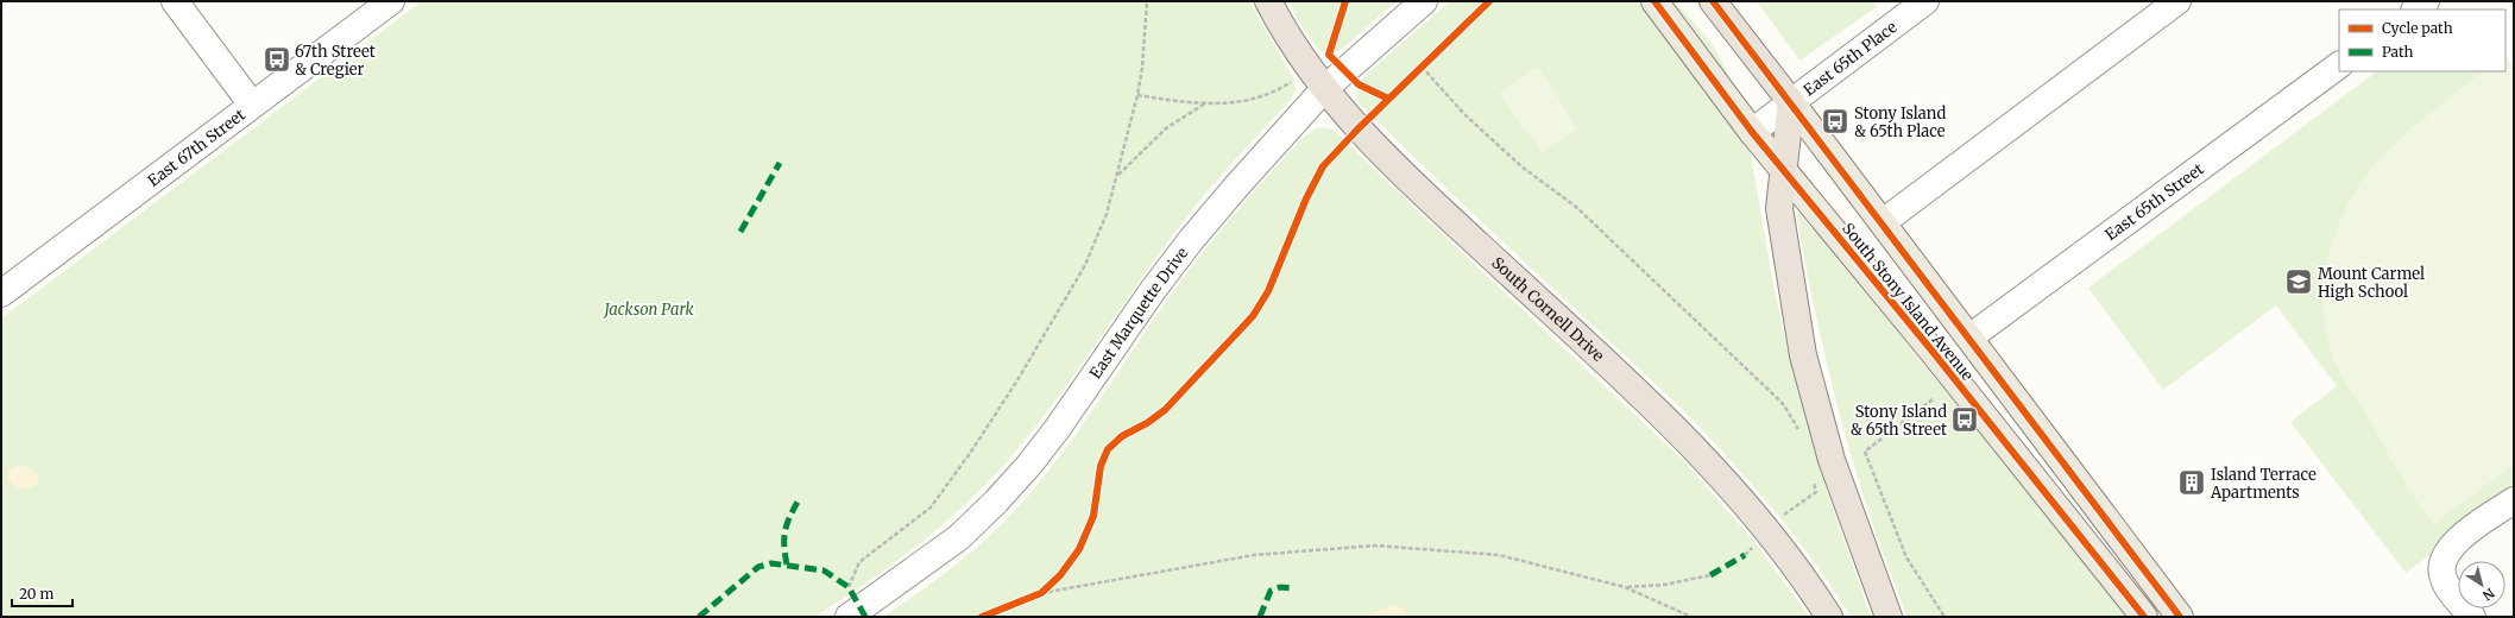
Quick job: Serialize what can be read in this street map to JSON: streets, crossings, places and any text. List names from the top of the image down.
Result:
{
  "streets": {
    "highway": ["South Stony Island Avenue", "South Cornell Drive"],
    "street": [
      "East 65th Place",
      "East 67th Street",
      "East 65th Street",
      "East Marquette Drive"
    ]
  },
  "crossings": [
    ["East 65th Place", "South Stony Island Avenue"],
    ["East 65th Street", "South Stony Island Avenue"],
    ["South Cornell Drive", "East Marquette Drive"]
  ],
  "parks": ["Jackson Park"],
  "places": {
    "bus stop": ["67th Street & Cregier", "Stony Island & 65th Place", "Stony Island & 65th Street"],
    "school or university": ["Mount Carmel High School"],
    "building": ["Island Terrace Apartments"]
  },
  "legend": ["Cycle path", "Path"],
  "scale_bar": "20 m",
  "north": "bottom right"
}
